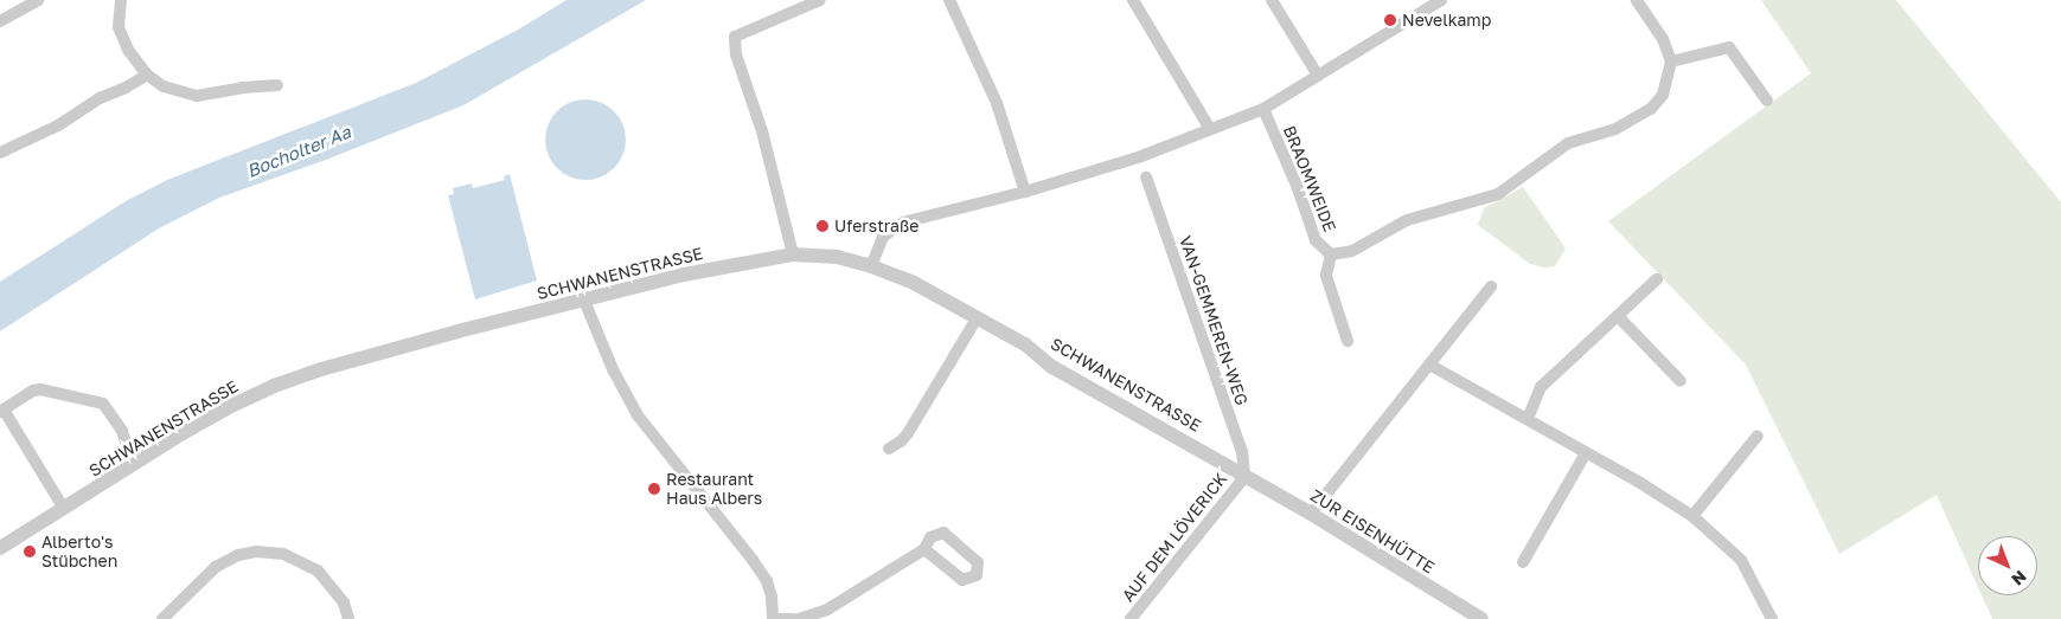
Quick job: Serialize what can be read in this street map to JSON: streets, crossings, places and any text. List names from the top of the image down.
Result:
{
  "streets": {
    "street": [
      "BRAOMWEIDE",
      "SCHWANENSTRASSE",
      "VAN-GEMMEREN-WEG",
      "ZUR EISENHÜTTE",
      "AUF DEM LÖVERICK"
    ]
  },
  "crossings": [
    ["SCHWANENSTRASSE", "VAN-GEMMEREN-WEG"],
    ["SCHWANENSTRASSE", "ZUR EISENHÜTTE"],
    ["SCHWANENSTRASSE", "AUF DEM LÖVERICK"],
    ["VAN-GEMMEREN-WEG", "ZUR EISENHÜTTE"],
    ["VAN-GEMMEREN-WEG", "AUF DEM LÖVERICK"],
    ["ZUR EISENHÜTTE", "AUF DEM LÖVERICK"]
  ],
  "water": ["Bocholter Aa"],
  "places": [
    "Nevelkamp",
    "Uferstraße",
    "Restaurant Haus Albers",
    "Alberto's Stübchen"
  ],
  "north": "bottom right"
}
